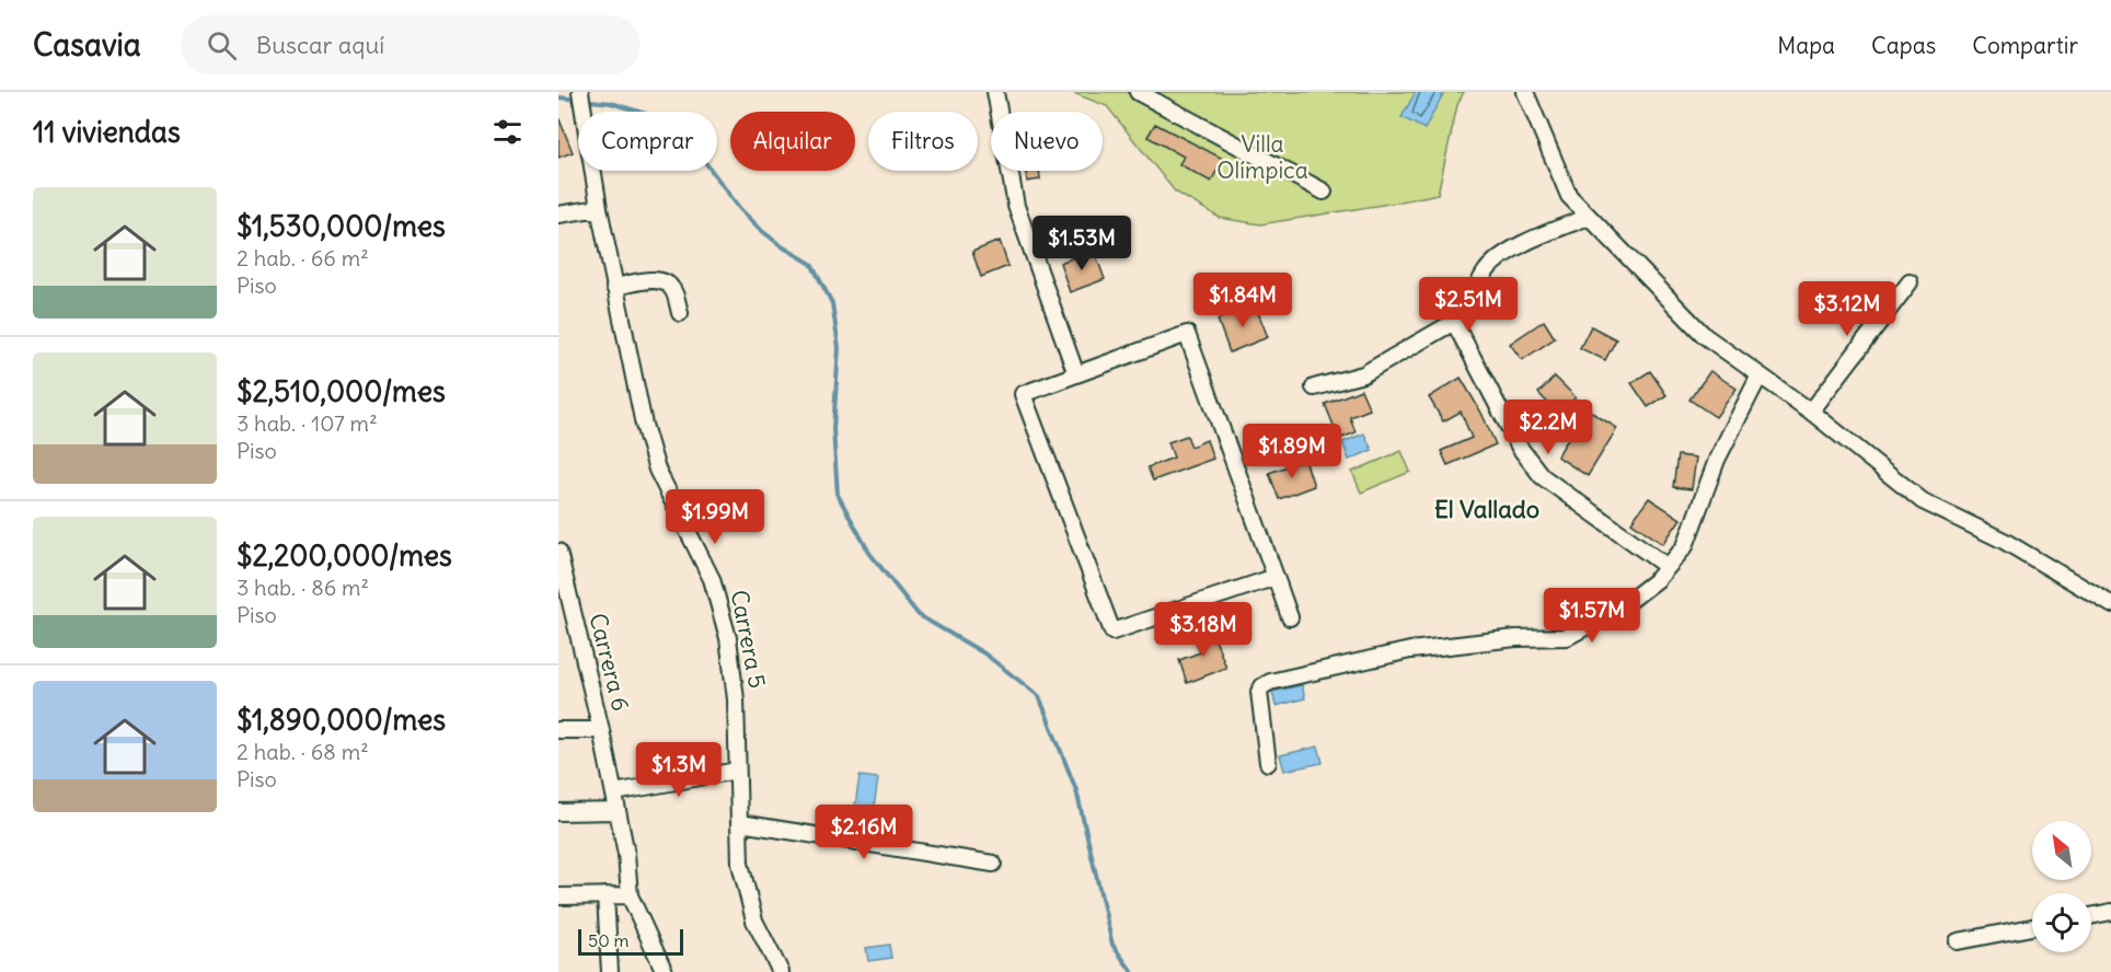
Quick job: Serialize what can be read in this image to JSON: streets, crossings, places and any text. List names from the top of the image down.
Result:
{
  "streets": {
    "street": ["Carrera 5", "Carrera 6"]
  },
  "districts": ["El Vallado"],
  "parks": ["Villa Olímpica"],
  "scale_bar": "50 m",
  "north": "top left",
  "page": {
    "header": "Casavia",
    "search": "Buscar aquí",
    "nav": ["Mapa", "Capas", "Compartir"],
    "heading": "11 viviendas",
    "chip": [
      "Comprar",
      "Alquilar",
      "Filtros",
      "Nuevo"
    ],
    "list": [
      {
        "name": "$1,530,000/mes",
        "note": "2 hab. · 66 m² · Piso"
      },
      {
        "name": "$2,510,000/mes",
        "note": "3 hab. · 107 m² · Piso"
      },
      {
        "name": "$2,200,000/mes",
        "note": "3 hab. · 86 m² · Piso"
      },
      {
        "name": "$1,890,000/mes",
        "note": "2 hab. · 68 m² · Piso"
      }
    ],
    "price": [
      "$1.53M",
      "$1.84M",
      "$2.51M",
      "$3.12M",
      "$2.2M",
      "$1.89M",
      "$1.99M",
      "$1.57M",
      "$3.18M",
      "$1.3M",
      "$2.16M"
    ],
    "scale": "50 m"
  }
}
